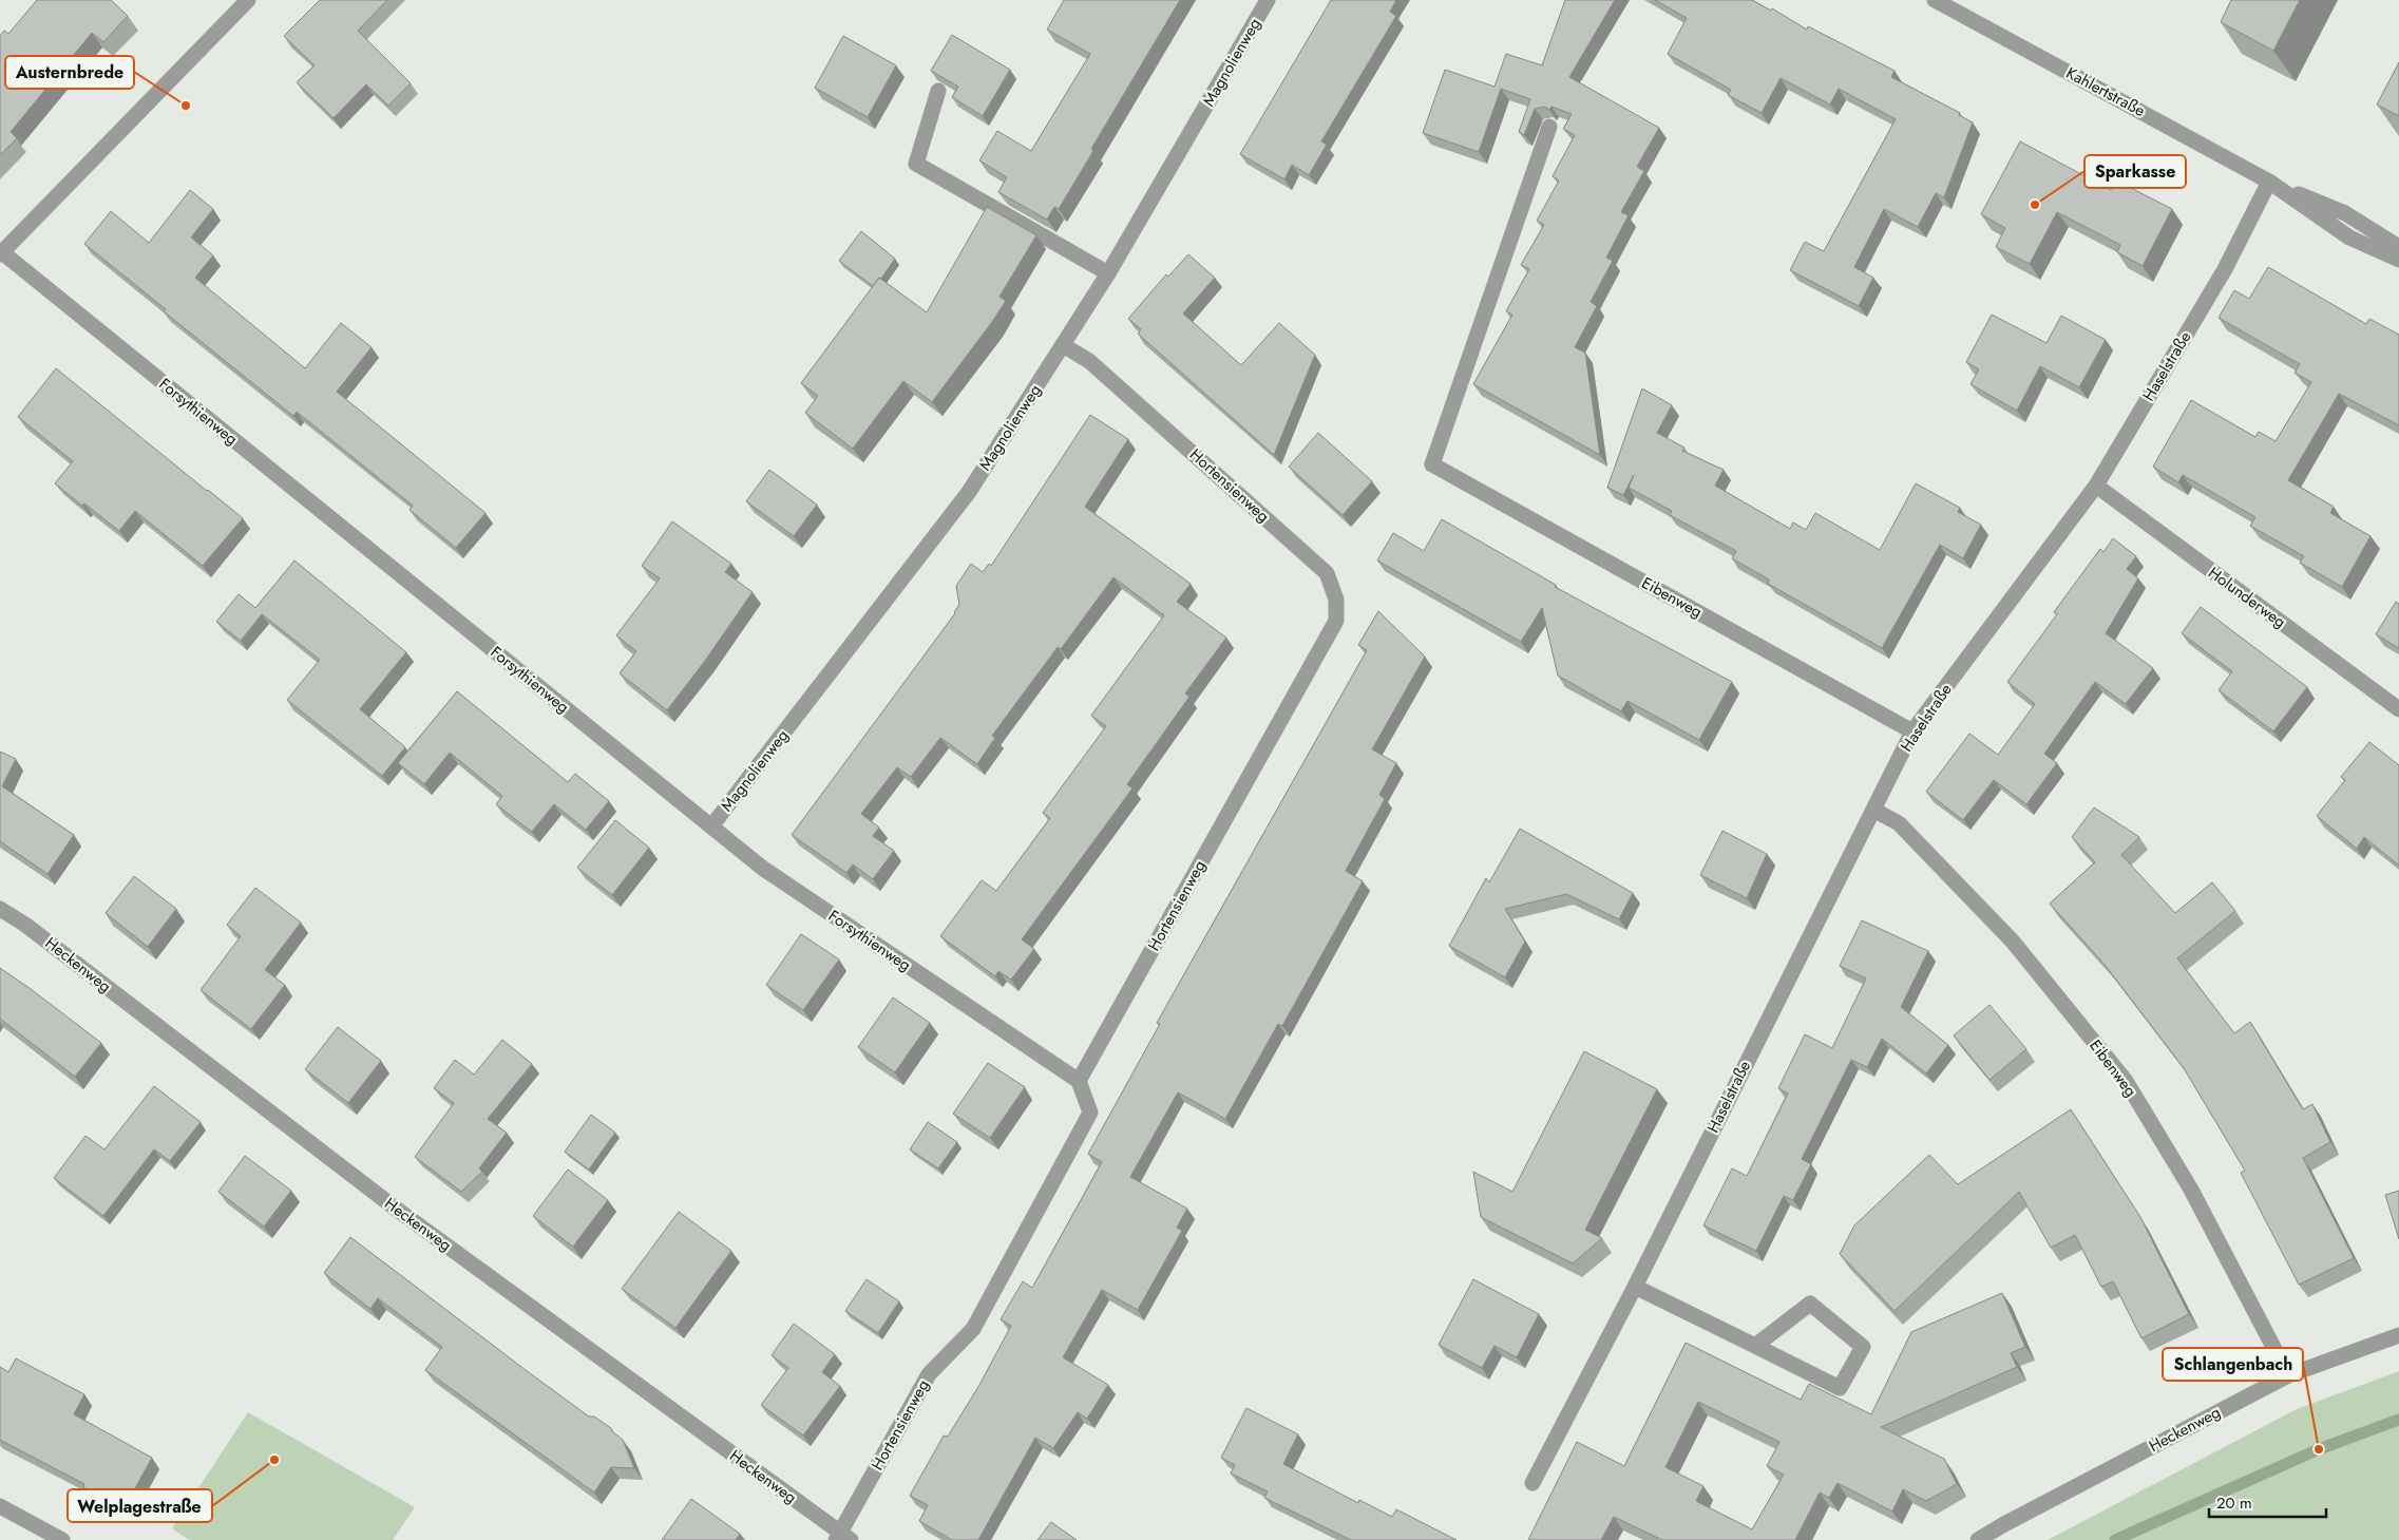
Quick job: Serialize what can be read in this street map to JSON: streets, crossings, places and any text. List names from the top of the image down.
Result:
{
  "streets": {
    "street": [
      "Magnolienweg",
      "Kahlertstraße",
      "Haselstraße",
      "Forsythienweg",
      "Hortensienweg",
      "Eibenweg",
      "Holunderweg",
      "Heckenweg"
    ]
  },
  "crossings": [
    ["Magnolienweg", "Forsythienweg"],
    ["Magnolienweg", "Hortensienweg"],
    ["Kahlertstraße", "Haselstraße"],
    ["Haselstraße", "Eibenweg"],
    ["Haselstraße", "Holunderweg"],
    ["Forsythienweg", "Hortensienweg"],
    ["Hortensienweg", "Heckenweg"],
    ["Eibenweg", "Heckenweg"]
  ],
  "places": [
    "Austernbrede",
    "Sparkasse",
    "Schlangenbach",
    "Welplagestraße"
  ],
  "scale_bar": "20 m"
}
